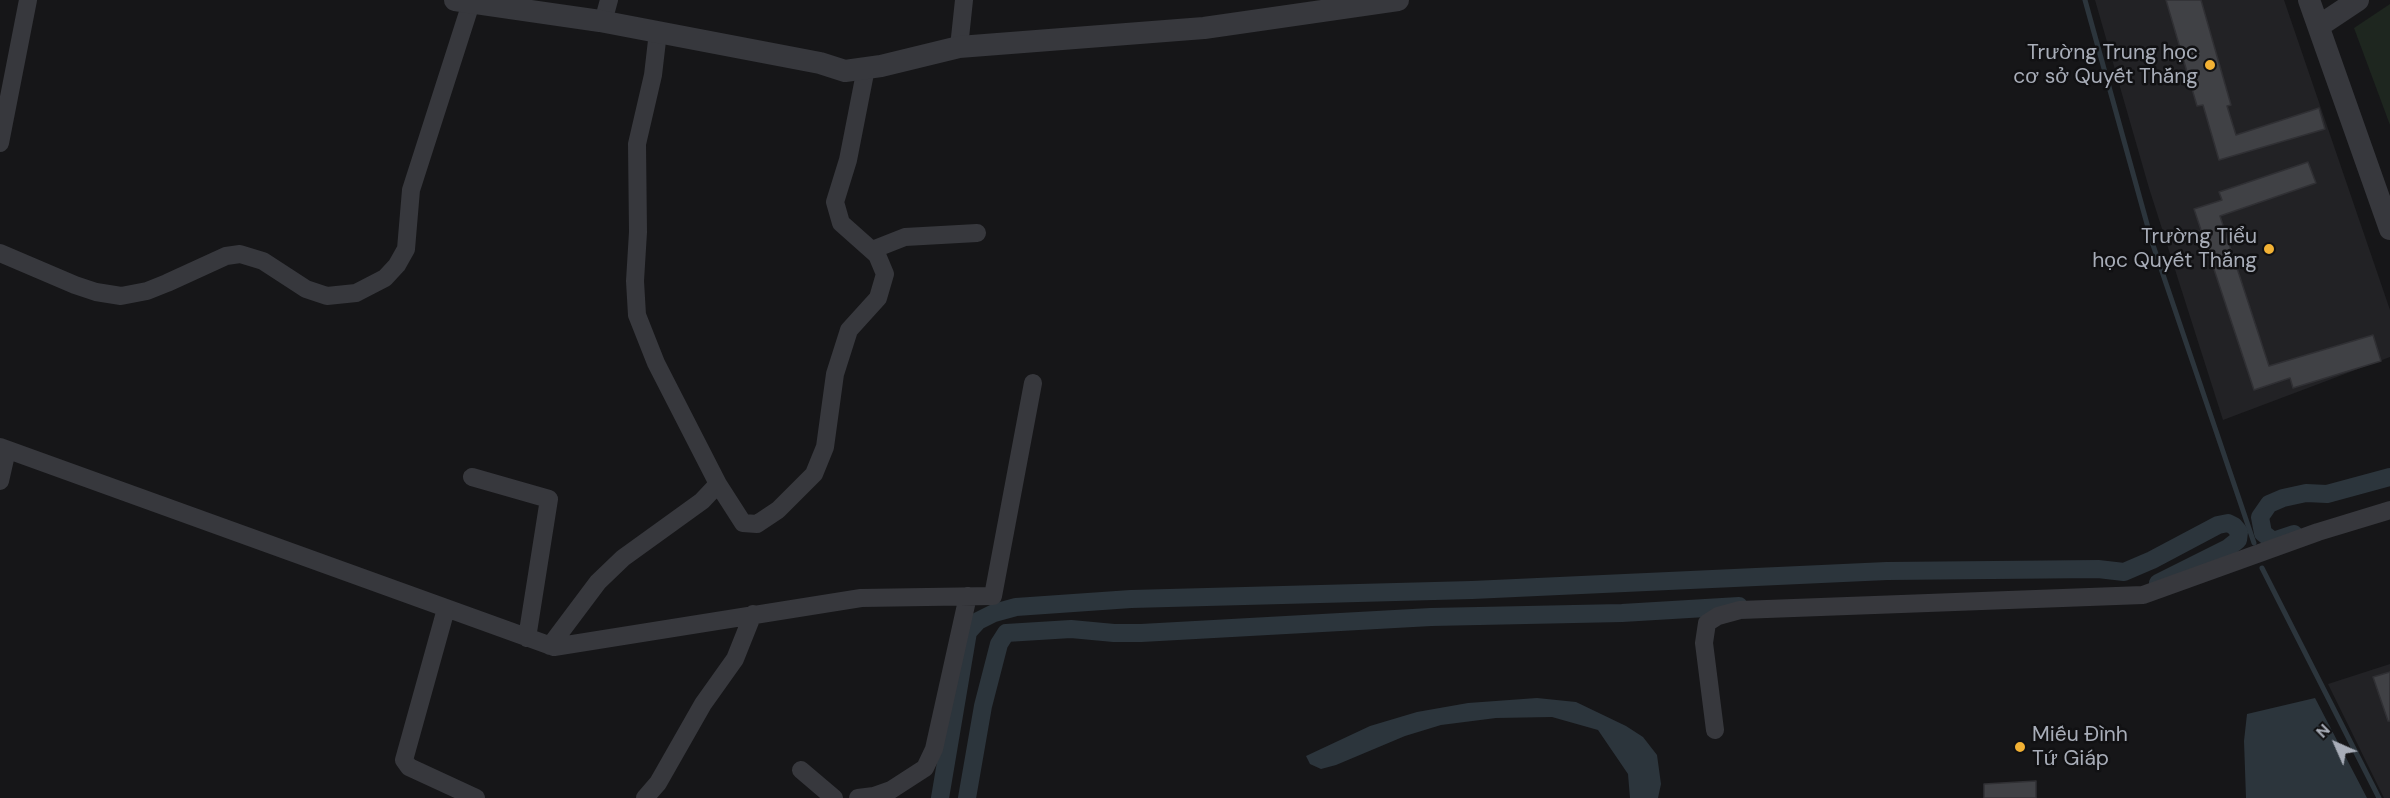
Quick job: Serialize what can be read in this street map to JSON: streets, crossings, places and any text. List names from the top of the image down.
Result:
{
  "places": ["Trường Trung học cơ sở Quyết Thắng", "Trường Tiểu học Quyết Thắng", "Miếu Đình Tứ Giáp"],
  "north": "top left"
}
